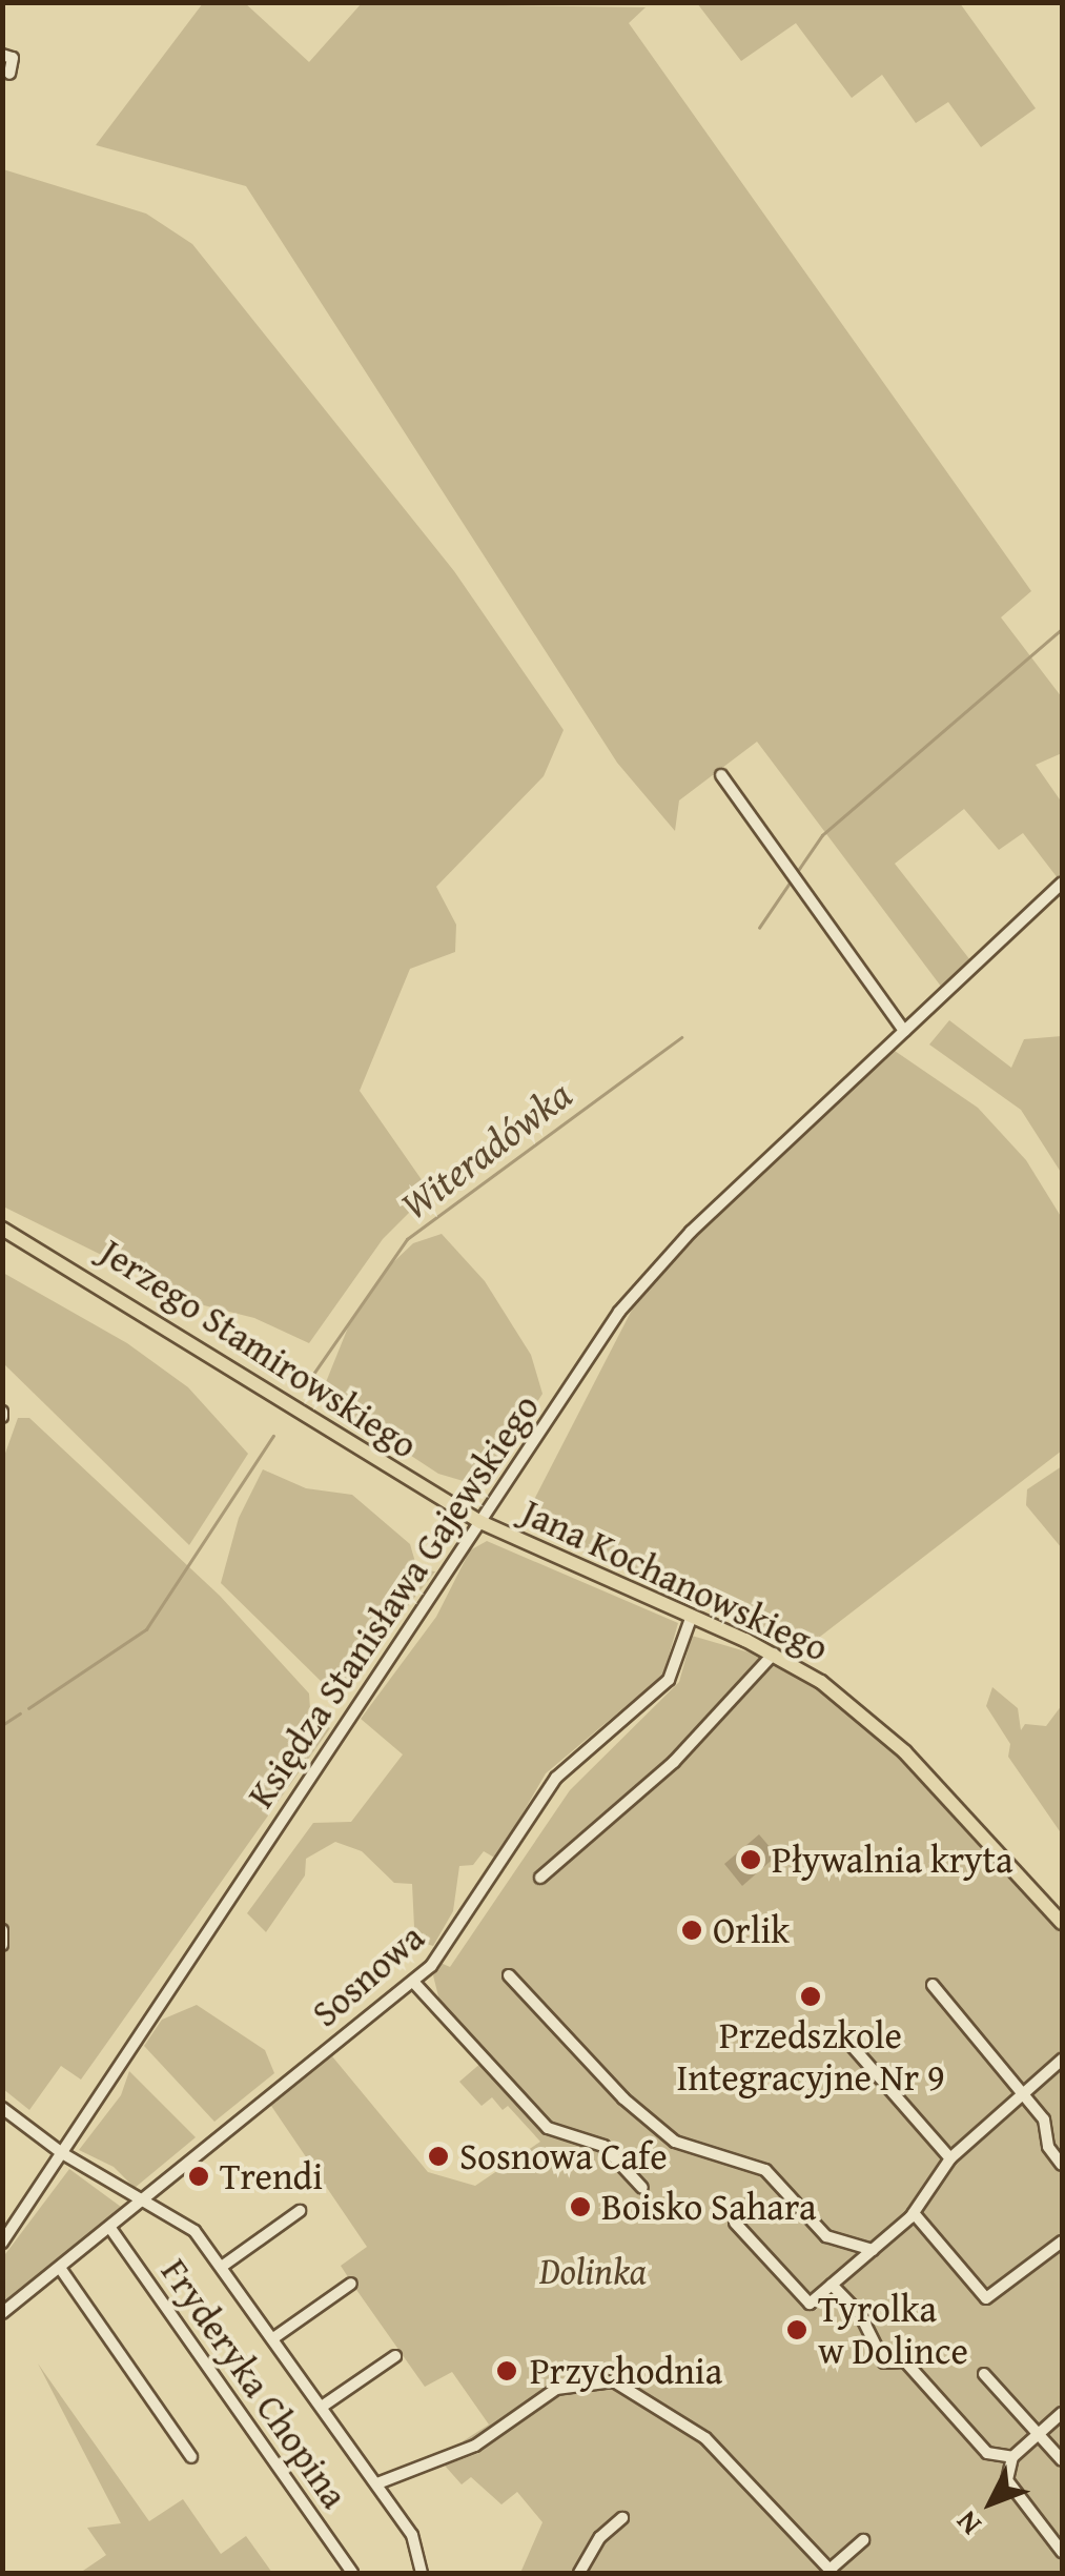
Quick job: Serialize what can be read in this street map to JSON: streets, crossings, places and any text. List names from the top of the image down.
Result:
{
  "streets": {
    "main road": ["Jerzego Stamirowskiego", "Jana Kochanowskiego"],
    "street": ["Księdza Stanisława Gajewskiego", "Sosnowa", "Fryderyka Chopina"]
  },
  "crossings": [
    ["Jerzego Stamirowskiego", "Jana Kochanowskiego"],
    ["Jerzego Stamirowskiego", "Księdza Stanisława Gajewskiego"],
    ["Jana Kochanowskiego", "Księdza Stanisława Gajewskiego"],
    ["Jana Kochanowskiego", "Sosnowa"],
    ["Sosnowa", "Fryderyka Chopina"]
  ],
  "water": ["Witeradówka"],
  "parks": ["Dolinka"],
  "places": [
    "Pływalnia kryta",
    "Orlik",
    "Przedszkole Integracyjne Nr 9",
    "Sosnowa Cafe",
    "Trendi",
    "Boisko Sahara",
    "Tyrolka w Dolince",
    "Przychodnia"
  ],
  "north": "bottom left"
}
